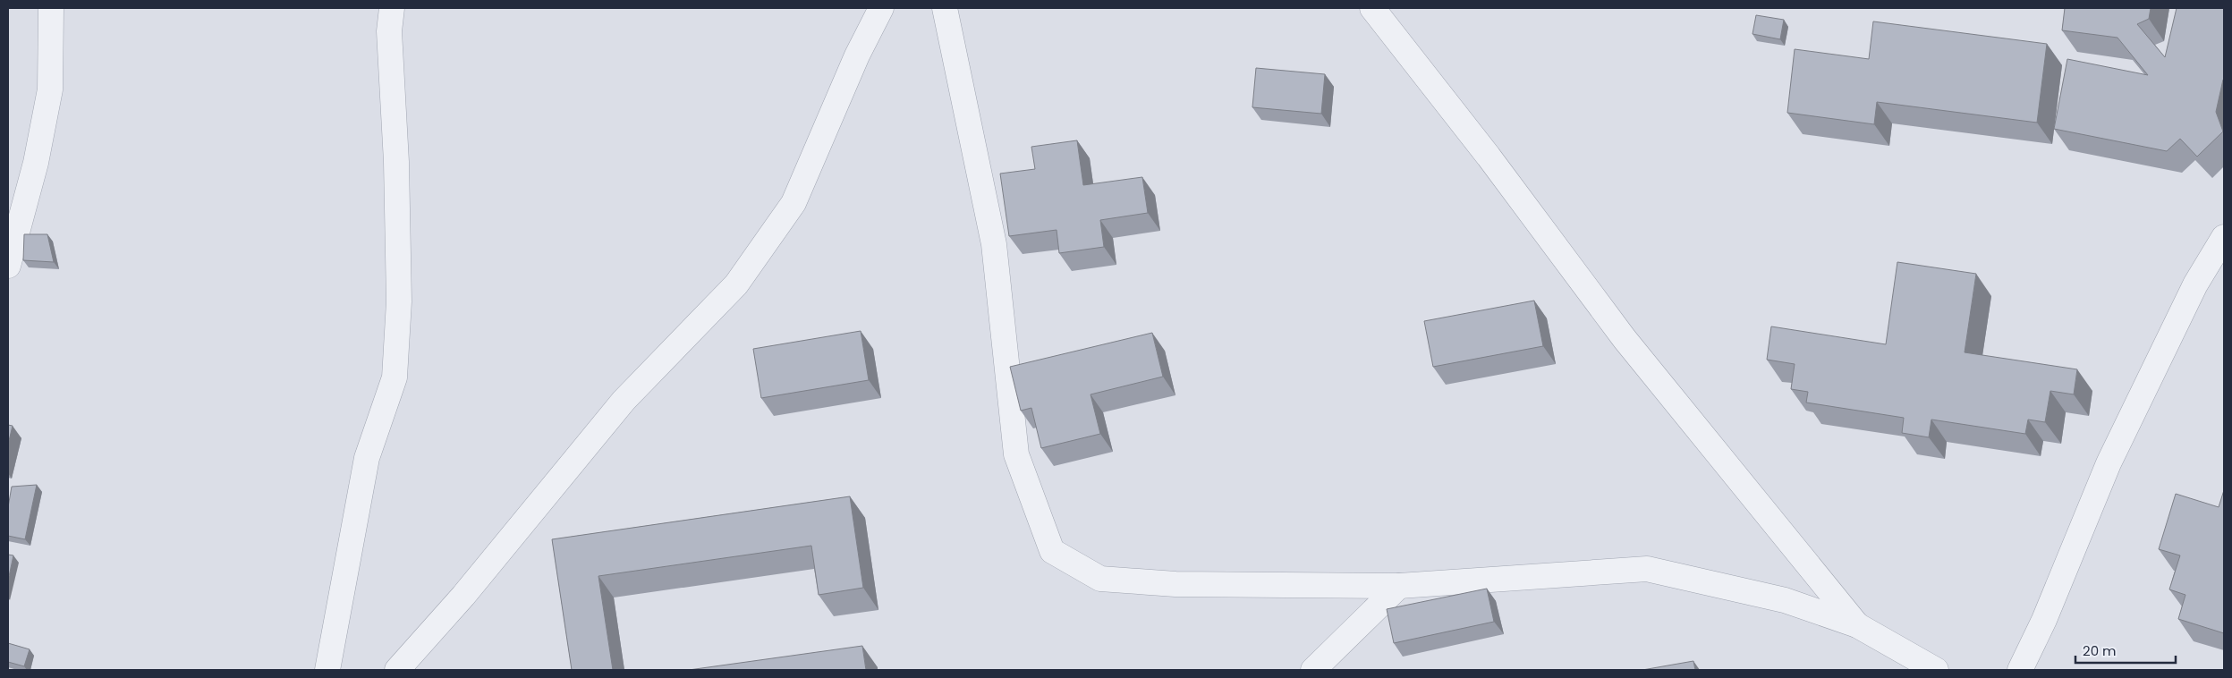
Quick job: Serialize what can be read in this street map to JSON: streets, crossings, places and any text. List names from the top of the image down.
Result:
{
  "scale_bar": "20 m"
}
